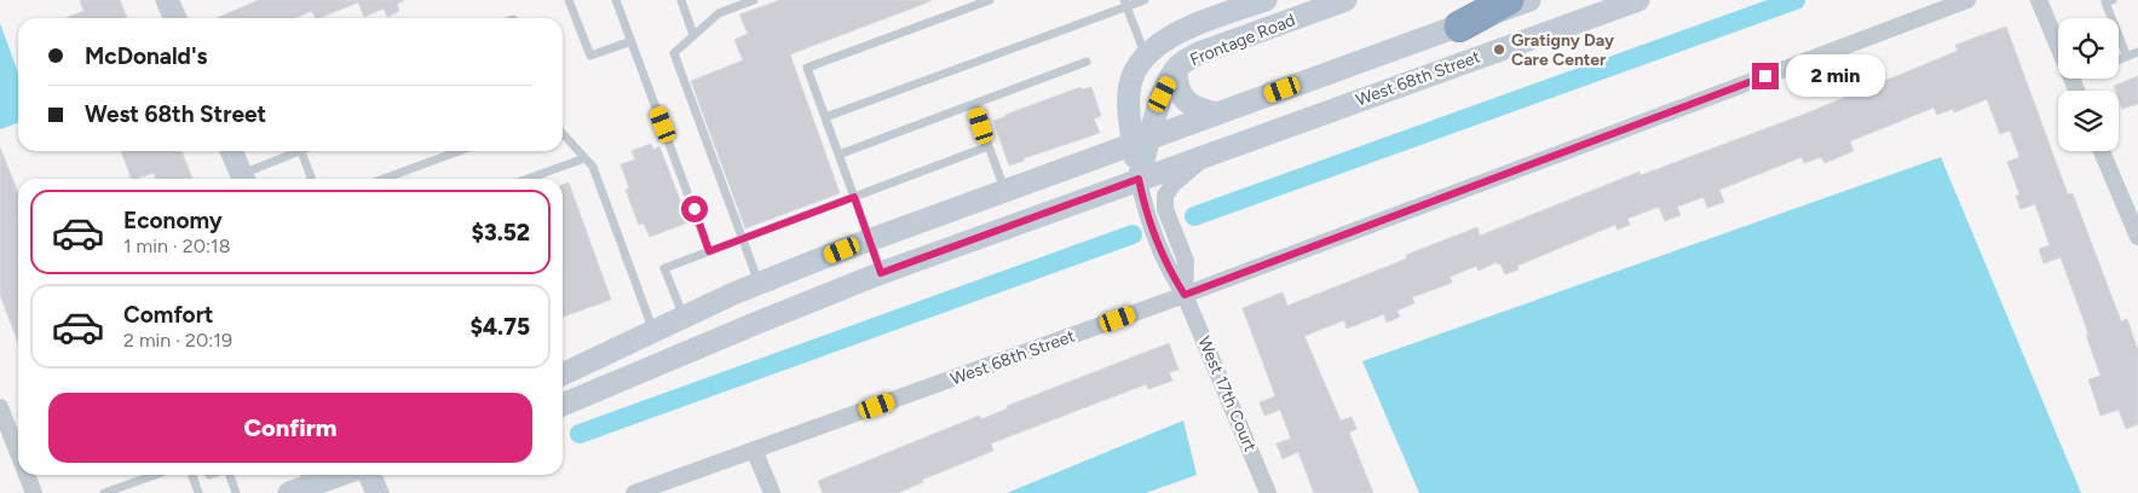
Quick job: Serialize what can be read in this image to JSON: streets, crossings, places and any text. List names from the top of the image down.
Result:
{
  "streets": {
    "main road": ["Frontage Road", "West 68th Street"],
    "street": ["West 17th Court"]
  },
  "crossings": [
    ["West 68th Street", "West 17th Court"]
  ],
  "places": ["Gratigny Day Care Center"],
  "page": {
    "banner": ["McDonald's", "West 68th Street"],
    "bubble": "2 min",
    "list": [
      {
        "name": "Economy",
        "note": "1 min · 20:18",
        "value": "$3.52"
      },
      {
        "name": "Comfort",
        "note": "2 min · 20:19",
        "value": "$4.75"
      }
    ],
    "buttons": "Confirm"
  }
}
